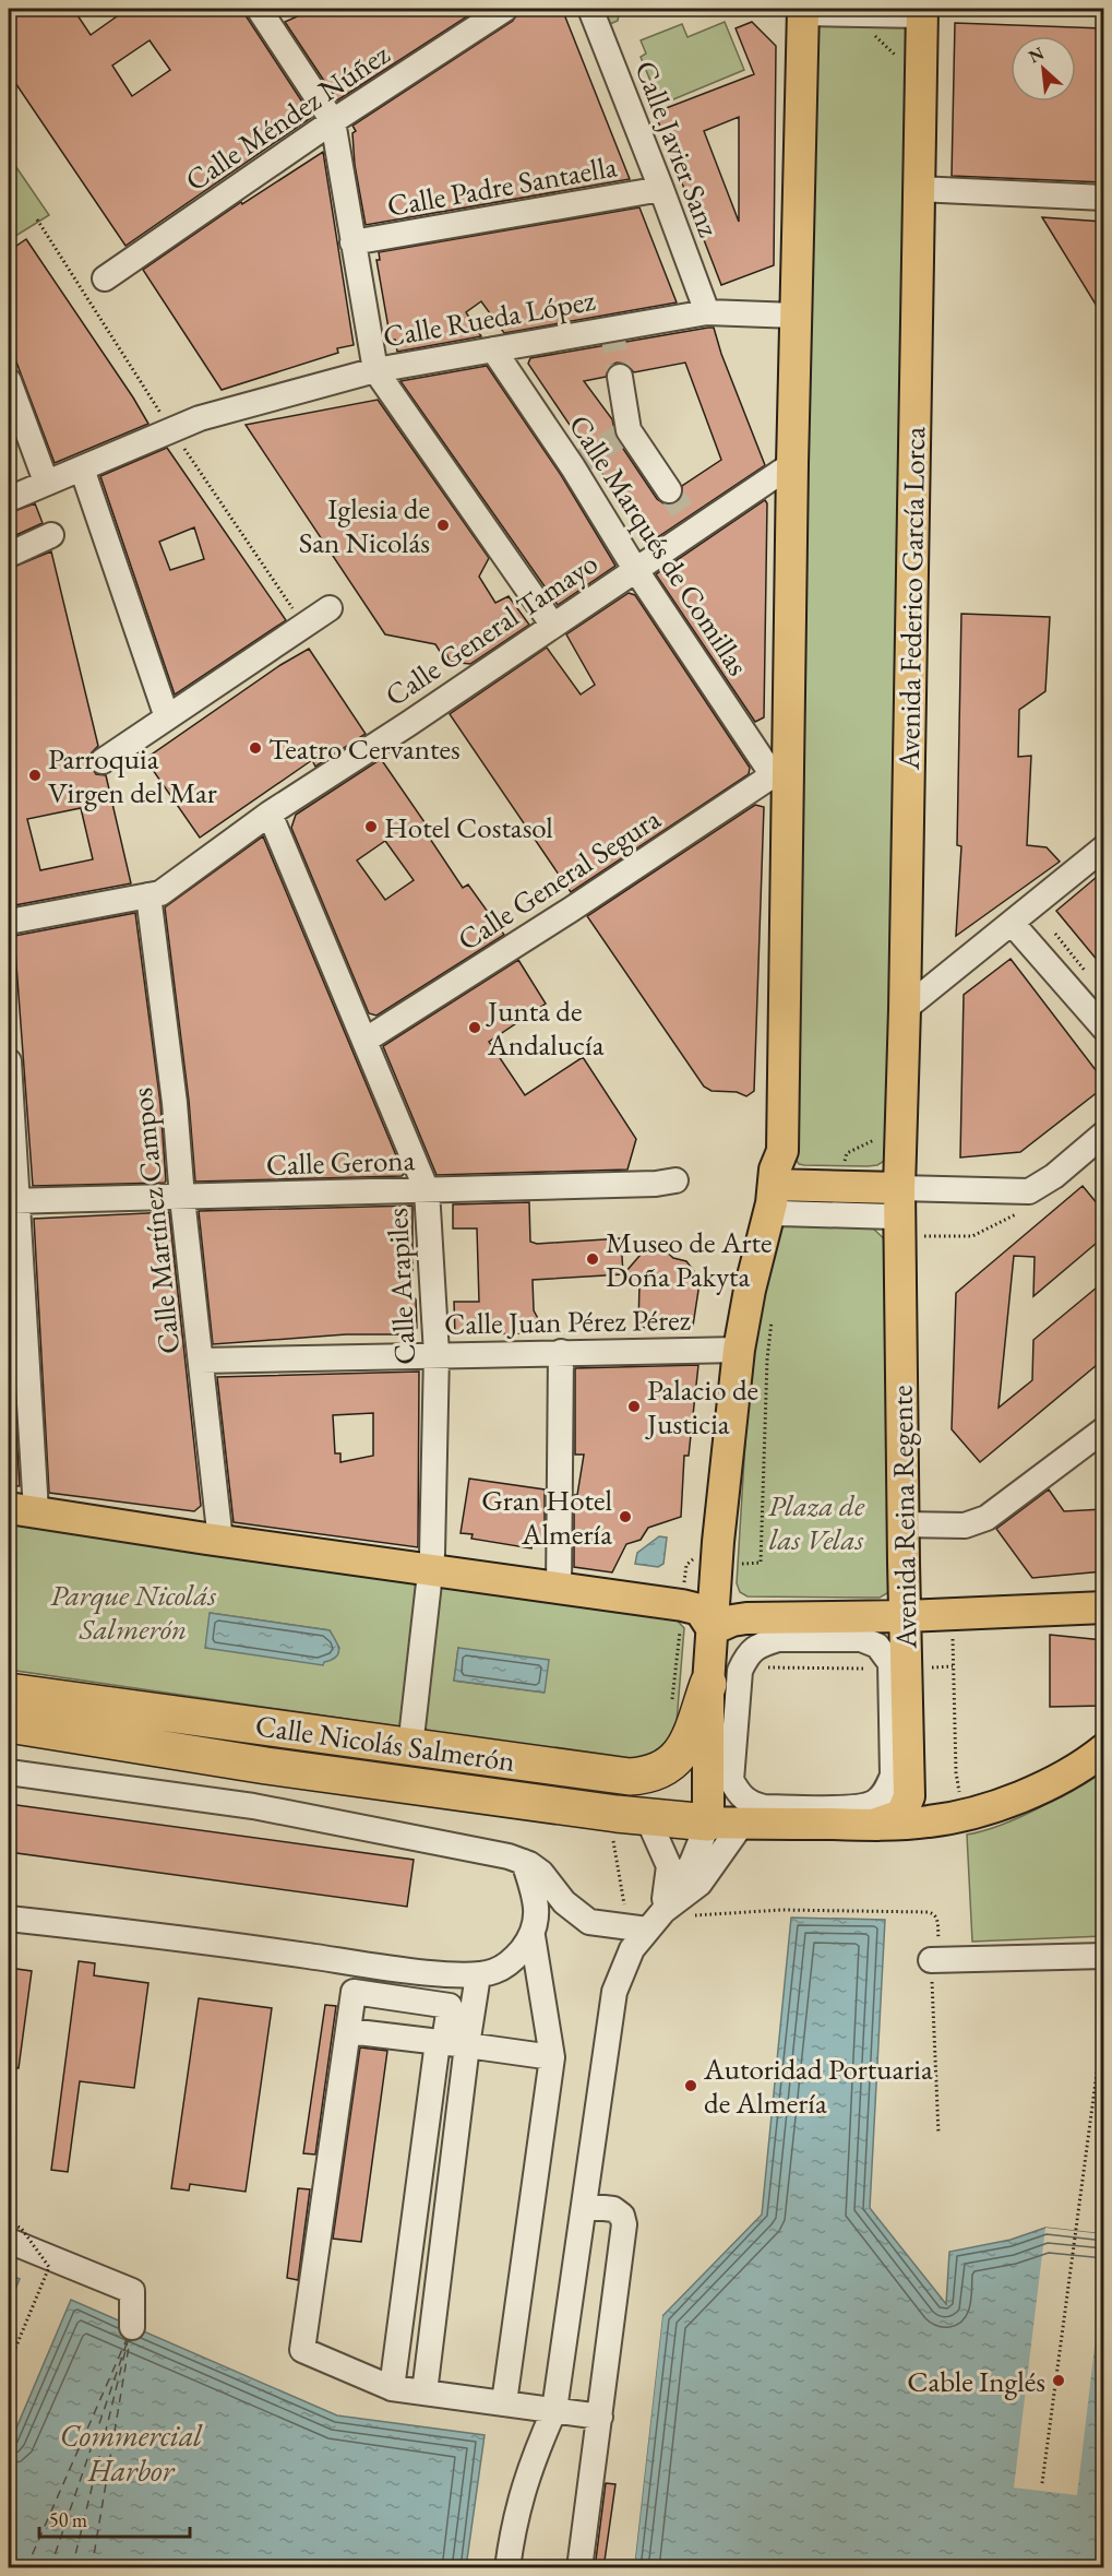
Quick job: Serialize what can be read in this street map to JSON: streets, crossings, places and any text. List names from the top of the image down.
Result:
{
  "streets": {
    "highway": ["Calle Nicolás Salmerón"],
    "main road": ["Avenida Federico García Lorca", "Avenida Reina Regente"],
    "street": [
      "Calle Méndez Núñez",
      "Calle Javier Sanz",
      "Calle Padre Santaella",
      "Calle Rueda López",
      "Calle Marqués de Comillas",
      "Calle General Tamayo",
      "Calle General Segura",
      "Calle Gerona",
      "Calle Martínez Campos",
      "Calle Arapiles",
      "Calle Juan Pérez Pérez"
    ]
  },
  "crossings": [
    ["Calle Javier Sanz", "Calle Padre Santaella"],
    ["Calle Javier Sanz", "Calle Rueda López"],
    ["Calle Rueda López", "Calle Marqués de Comillas"],
    ["Calle Marqués de Comillas", "Calle General Tamayo"],
    ["Calle Marqués de Comillas", "Calle General Segura"],
    ["Avenida Federico García Lorca", "Avenida Reina Regente"],
    ["Calle General Tamayo", "Calle Martínez Campos"],
    ["Calle General Tamayo", "Calle Arapiles"],
    ["Calle General Segura", "Calle Arapiles"],
    ["Calle Gerona", "Calle Martínez Campos"],
    ["Calle Gerona", "Calle Arapiles"],
    ["Calle Martínez Campos", "Calle Juan Pérez Pérez"],
    ["Calle Arapiles", "Calle Juan Pérez Pérez"],
    ["Calle Arapiles", "Calle Nicolás Salmerón"]
  ],
  "water": ["Commercial Harbor"],
  "parks": ["Plaza de las Velas", "Parque Nicolás Salmerón"],
  "places": [
    "Iglesia de San Nicolás",
    "Teatro Cervantes",
    "Parroquia Virgen del Mar",
    "Hotel Costasol",
    "Junta de Andalucía",
    "Museo de Arte Doña Pakyta",
    "Palacio de Justicia",
    "Gran Hotel Almería",
    "Autoridad Portuaria de Almería",
    "Cable Inglés"
  ],
  "scale_bar": "50 m",
  "north": "top left"
}
